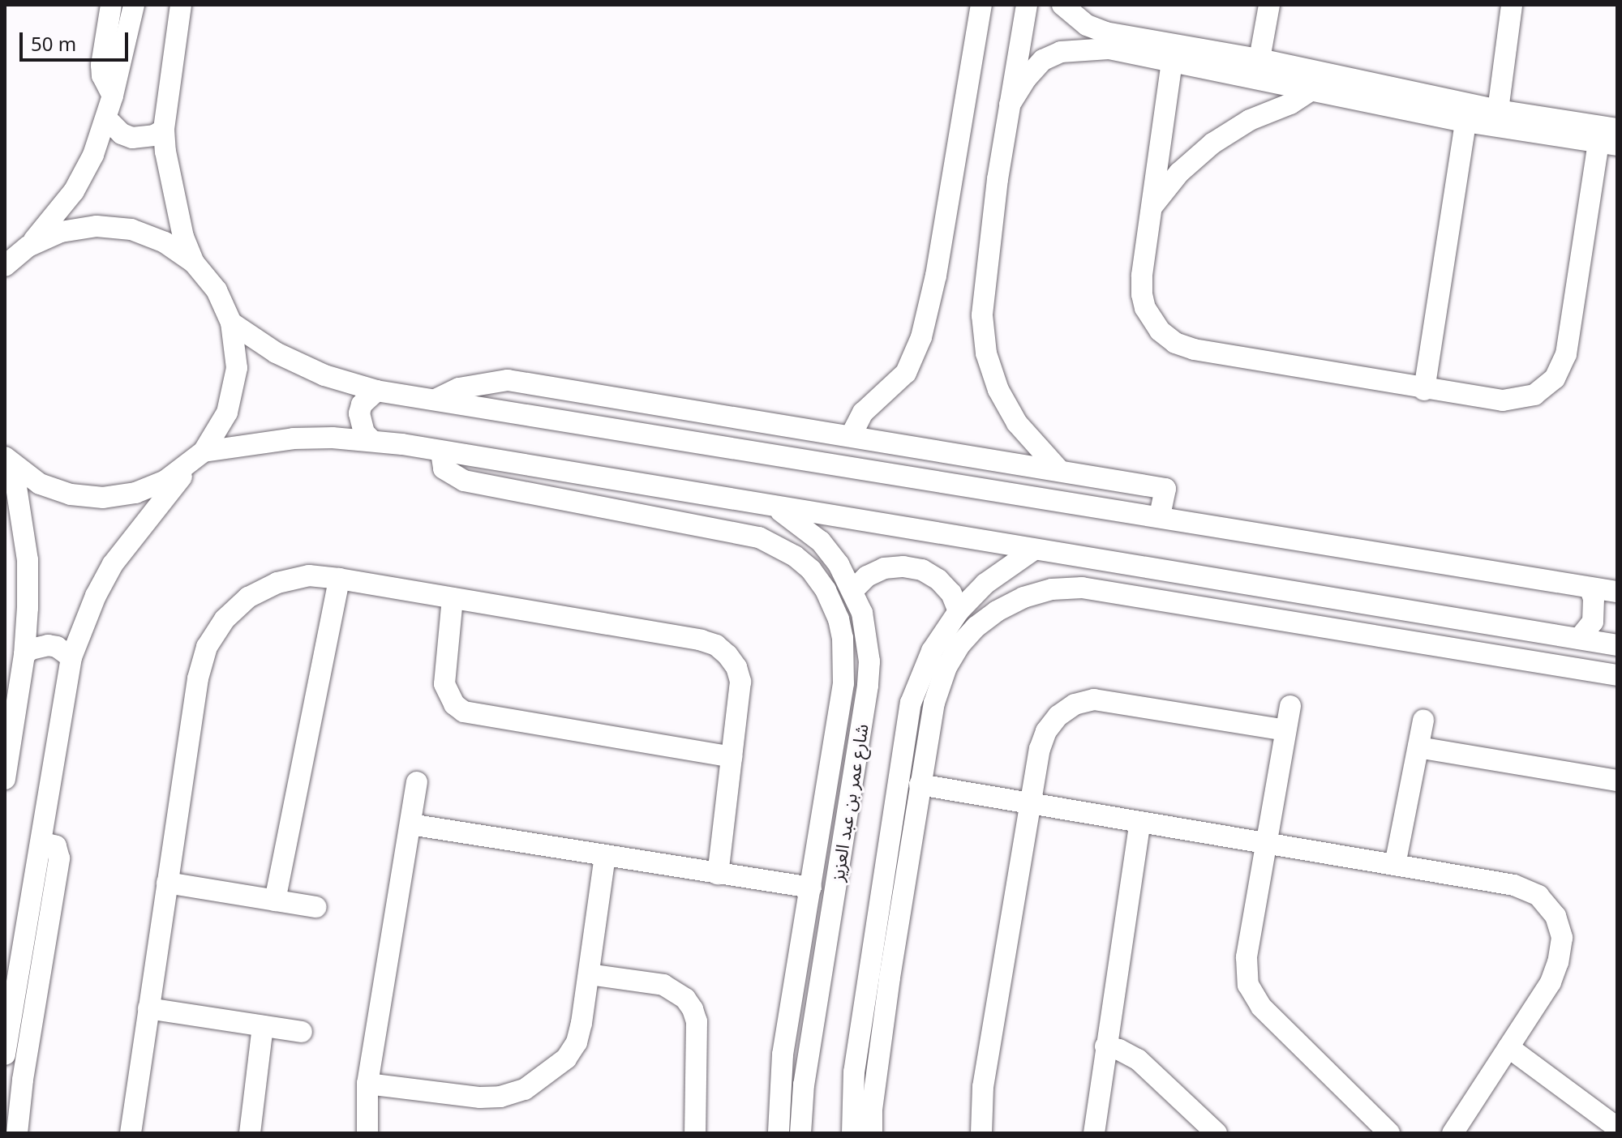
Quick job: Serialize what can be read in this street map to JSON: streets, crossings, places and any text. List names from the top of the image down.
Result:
{
  "streets": {
    "street": ["شارع عمر بن عبد العزيز"]
  },
  "scale_bar": "50 m"
}
